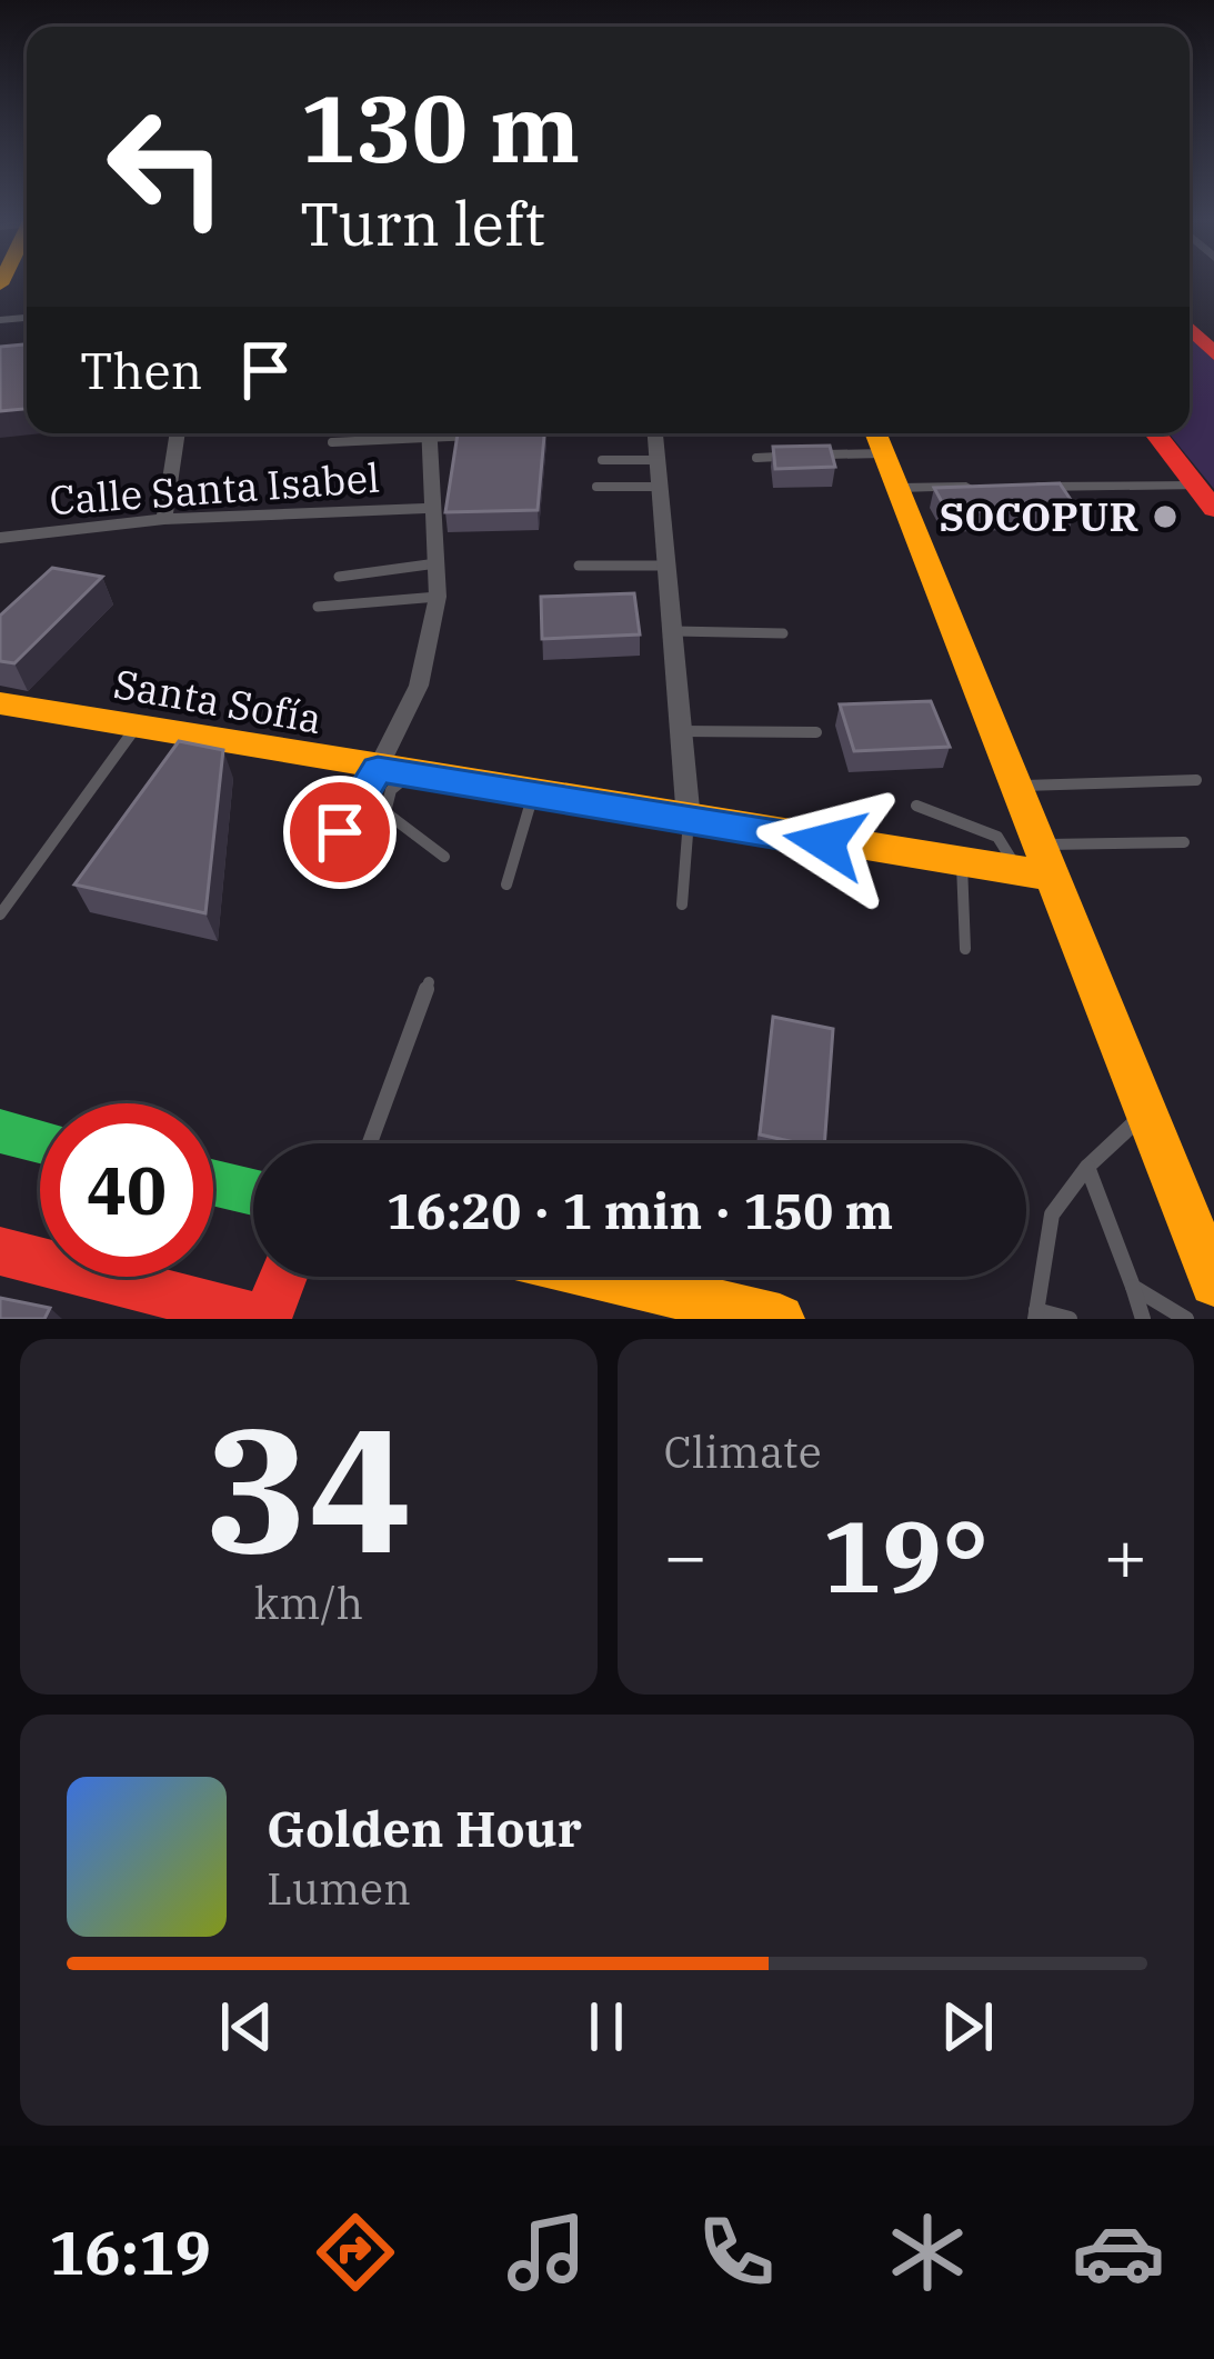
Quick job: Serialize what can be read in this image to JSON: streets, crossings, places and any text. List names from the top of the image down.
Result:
{
  "streets": {
    "street": ["Calle Santa Isabel", "Santa Sofía"]
  },
  "places": ["SOCOPUR"],
  "page": {
    "turn": ["130 m", "Turn left"],
    "then": "Then",
    "limit": "40",
    "trip": "16:20 · 1 min · 150 m",
    "tile": [
      ["34", "km/h"],
      "Climate"
    ],
    "heat": ["−", "19°", "+"],
    "song": ["Golden Hour", "Lumen"],
    "tabs": "16:19"
  }
}
